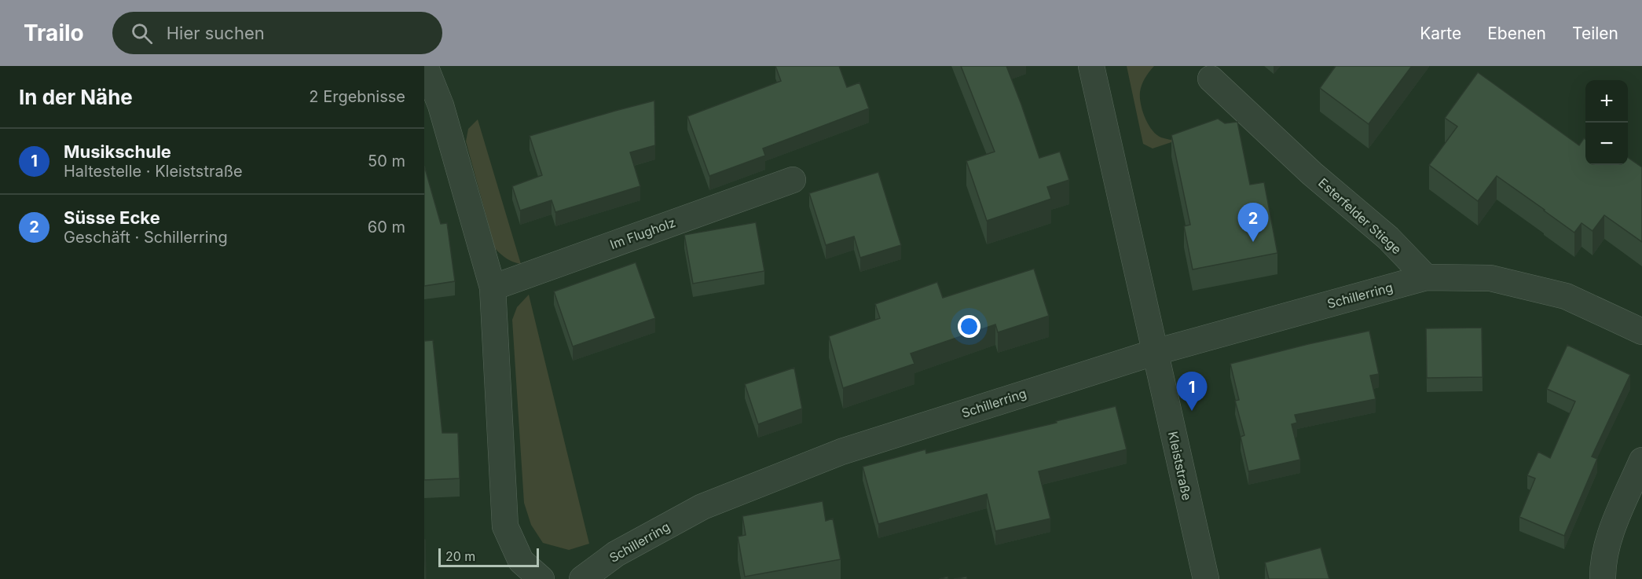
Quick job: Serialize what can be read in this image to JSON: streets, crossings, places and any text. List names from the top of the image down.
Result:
{
  "streets": {
    "street": [
      "Esterfelder Stiege",
      "Im Flugholz",
      "Schillerring",
      "Kleiststraße"
    ]
  },
  "crossings": [
    ["Esterfelder Stiege", "Schillerring"],
    ["Schillerring", "Kleiststraße"]
  ],
  "scale_bar": "20 m",
  "page": {
    "header": "Trailo",
    "search": "Hier suchen",
    "nav": ["Karte", "Ebenen", "Teilen"],
    "heading": ["In der Nähe", "2 Ergebnisse"],
    "map_buttons": ["+", "−"],
    "list": [
      {
        "mark": "1",
        "name": "Musikschule",
        "note": "Haltestelle · Kleiststraße",
        "value": "50 m"
      },
      {
        "mark": "2",
        "name": "Süsse Ecke",
        "note": "Geschäft · Schillerring",
        "value": "60 m"
      }
    ],
    "pins": ["2", "1"],
    "scale": "20 m"
  }
}
